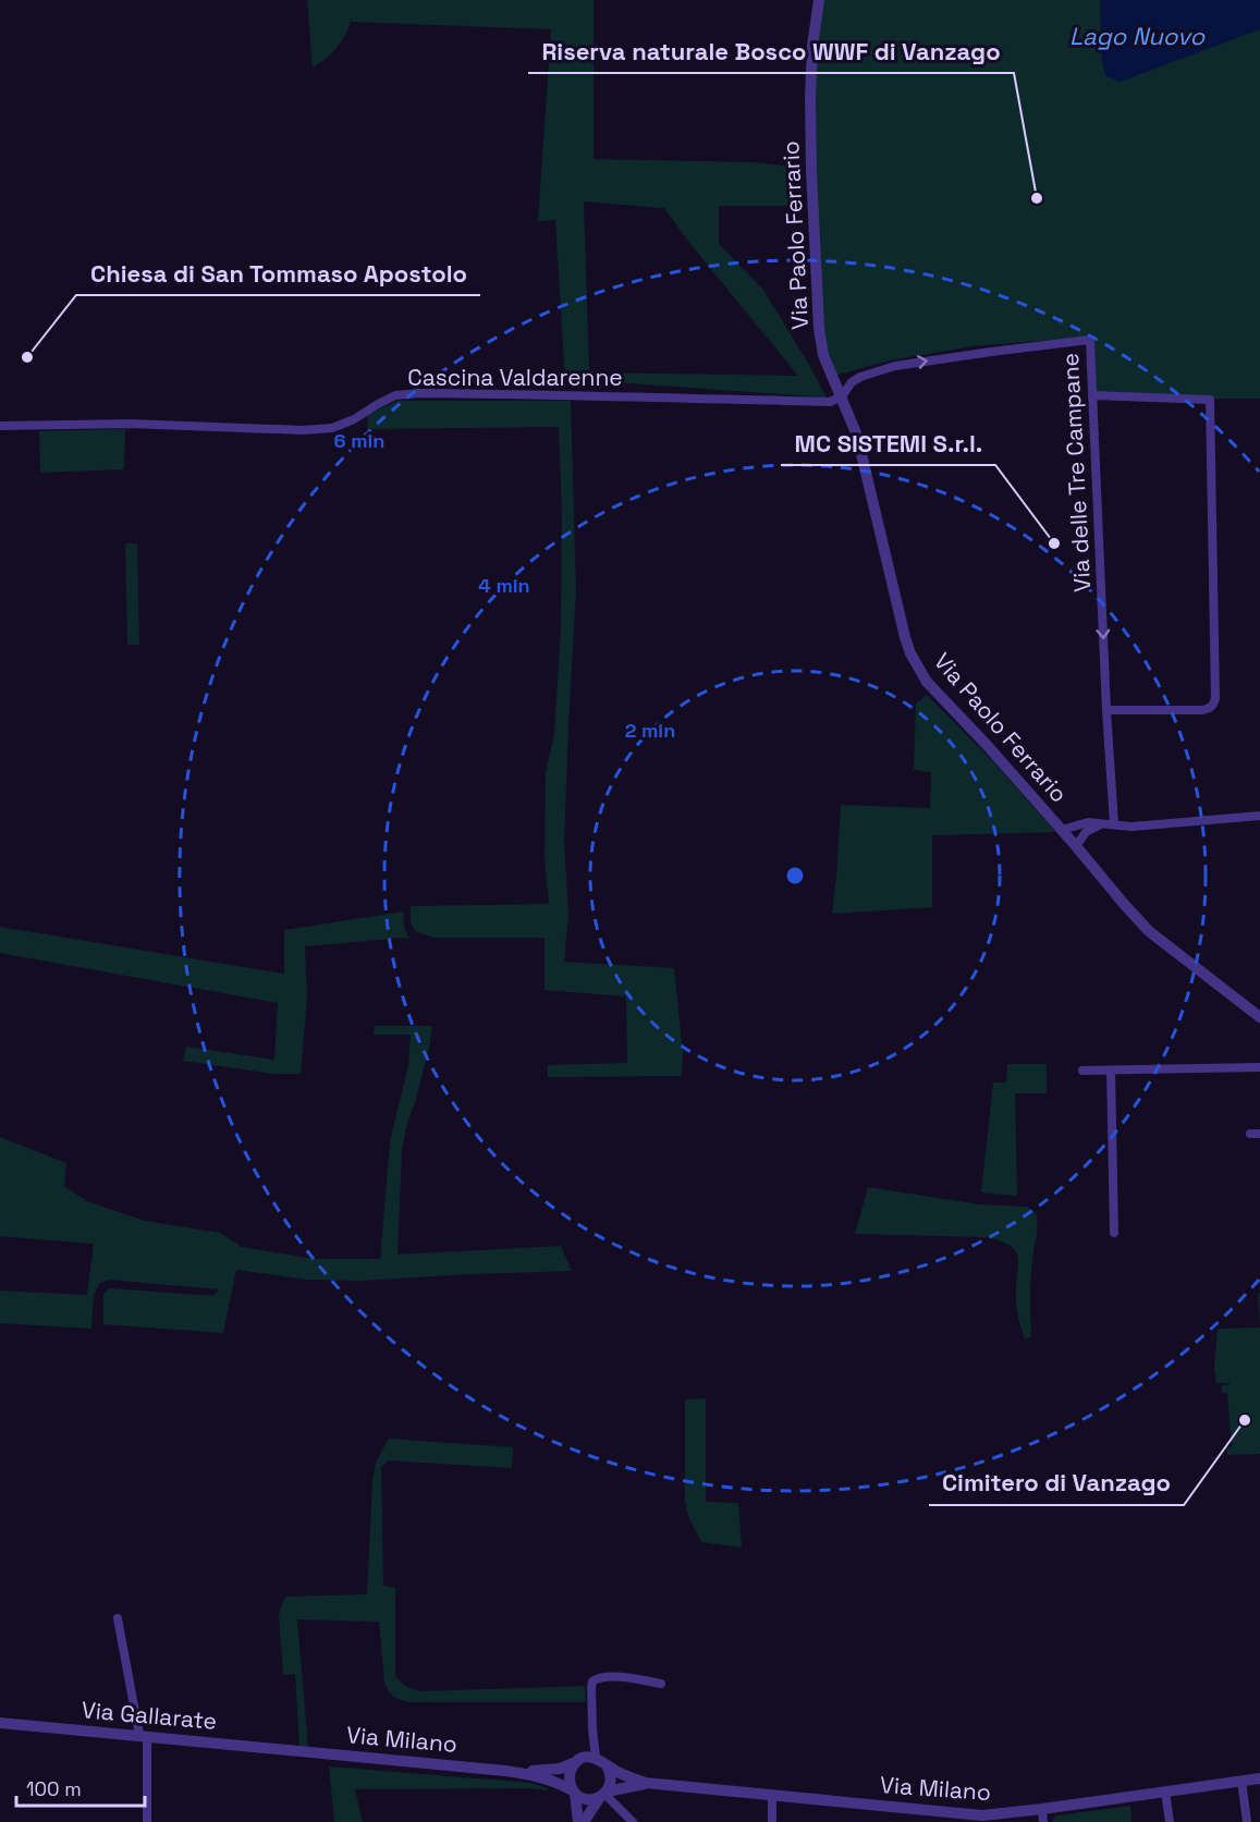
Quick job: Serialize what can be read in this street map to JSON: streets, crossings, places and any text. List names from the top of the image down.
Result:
{
  "streets": {
    "street": [
      "Via Paolo Ferrario",
      "Cascina Valdarenne",
      "Via delle Tre Campane",
      "Via Gallarate",
      "Via Milano"
    ]
  },
  "crossings": [
    ["Via Paolo Ferrario", "Cascina Valdarenne"],
    ["Via Paolo Ferrario", "Via delle Tre Campane"],
    ["Cascina Valdarenne", "Via delle Tre Campane"],
    ["Via Gallarate", "Via Milano"]
  ],
  "water": ["Lago Nuovo"],
  "places": [
    "Riserva naturale Bosco WWF di Vanzago",
    "Chiesa di San Tommaso Apostolo",
    "MC SISTEMI S.r.l.",
    "Cimitero di Vanzago"
  ],
  "scale_bar": "100 m",
  "rings": ["6 min", "4 min", "2 min"]
}
